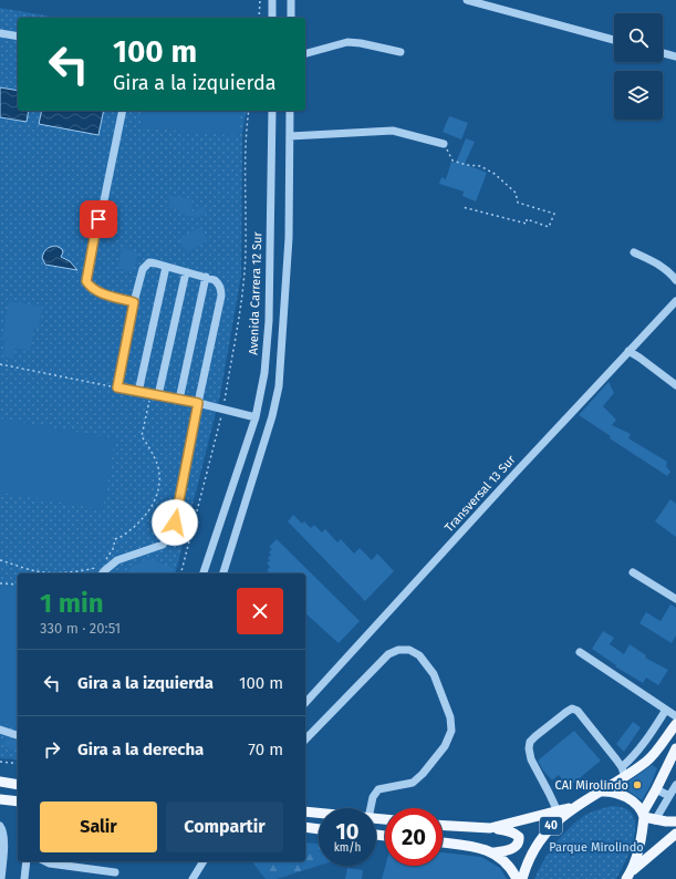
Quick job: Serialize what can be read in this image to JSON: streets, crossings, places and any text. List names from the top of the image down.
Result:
{
  "streets": {
    "main road": ["40"],
    "street": ["Avenida Carrera 12 Sur", "Transversal 13 Sur"]
  },
  "parks": ["Parque Mirolindo"],
  "places": ["CAI Mirolindo"],
  "page": {
    "turn": ["100 m", "Gira a la izquierda"],
    "heading": ["1 min", "330 m · 20:51"],
    "list": [
      {
        "name": "Gira a la izquierda",
        "value": "100 m"
      },
      {
        "name": "Gira a la derecha",
        "value": "70 m"
      }
    ],
    "buttons": ["Salir", "Compartir"],
    "speed": "10 km/h",
    "limit": "20"
  }
}
